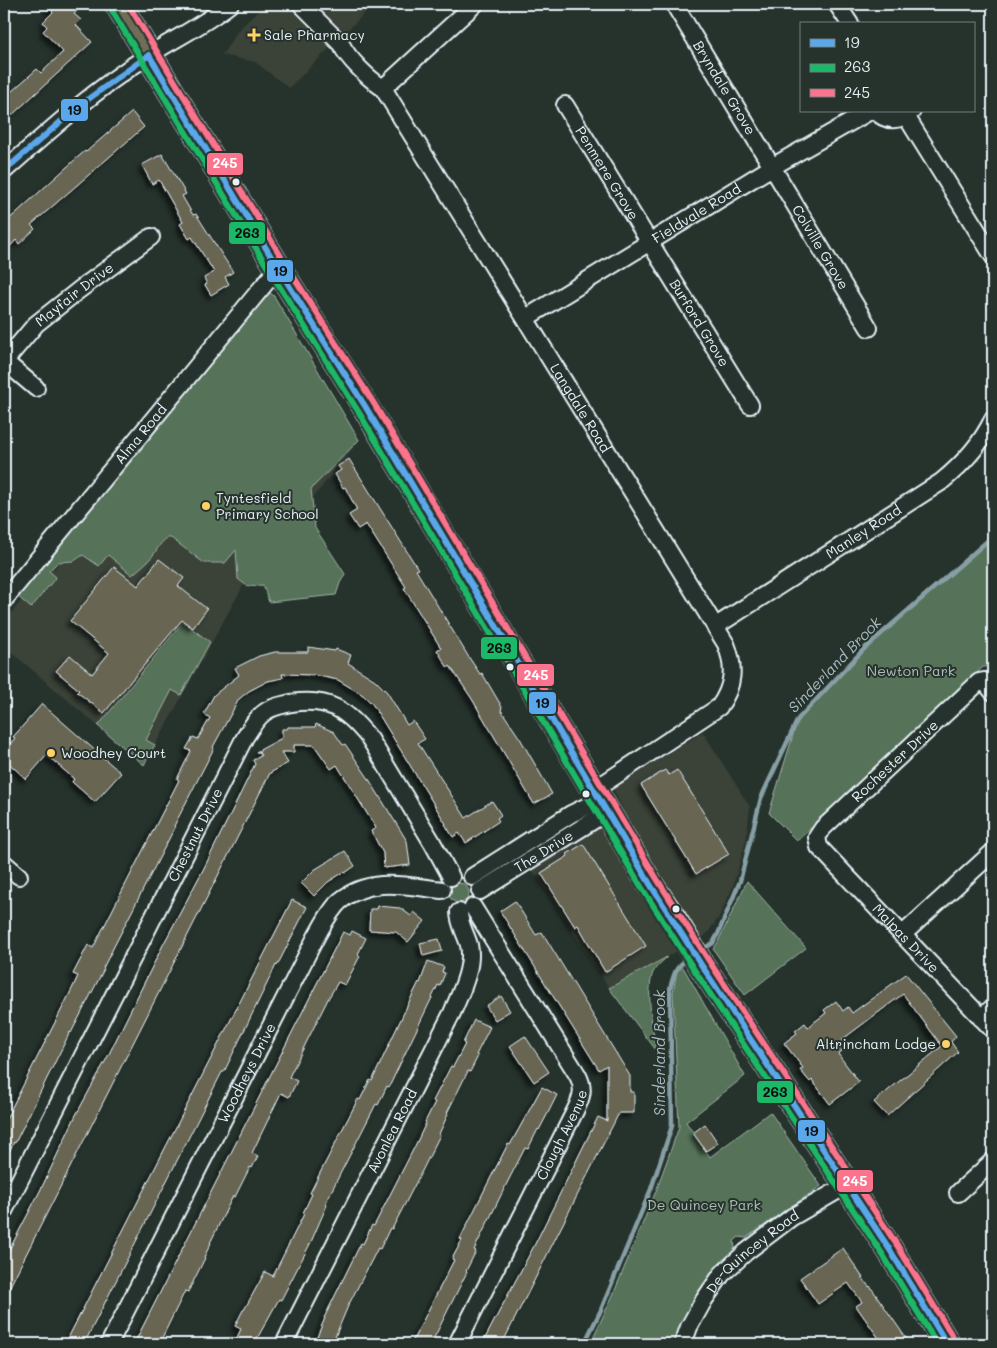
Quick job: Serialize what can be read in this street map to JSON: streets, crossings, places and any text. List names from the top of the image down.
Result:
{
  "streets": {
    "street": [
      "Bryndale Grove",
      "Penmere Grove",
      "Fieldvale Road",
      "Colville Grove",
      "Mayfair Drive",
      "Burford Grove",
      "Langdale Road",
      "Alma Road",
      "Manley Road",
      "Rochester Drive",
      "Chestnut Drive",
      "The Drive",
      "Malpas Drive",
      "Woodheys Drive",
      "Avonlea Road",
      "Clough Avenue",
      "De-Quincey Road"
    ]
  },
  "crossings": [
    ["Bryndale Grove", "Fieldvale Road"],
    ["Bryndale Grove", "Colville Grove"],
    ["Penmere Grove", "Fieldvale Road"],
    ["Penmere Grove", "Burford Grove"],
    ["Fieldvale Road", "Colville Grove"],
    ["Fieldvale Road", "Burford Grove"],
    ["Fieldvale Road", "Langdale Road"],
    ["Langdale Road", "Manley Road"],
    ["Langdale Road", "The Drive"],
    ["Rochester Drive", "Malpas Drive"],
    ["Chestnut Drive", "The Drive"],
    ["Chestnut Drive", "Woodheys Drive"],
    ["Chestnut Drive", "Avonlea Road"],
    ["Chestnut Drive", "Clough Avenue"],
    ["The Drive", "Woodheys Drive"],
    ["The Drive", "Avonlea Road"],
    ["The Drive", "Clough Avenue"],
    ["Woodheys Drive", "Avonlea Road"],
    ["Woodheys Drive", "Clough Avenue"],
    ["Avonlea Road", "Clough Avenue"]
  ],
  "water": ["Sinderland Brook"],
  "parks": ["Newton Park", "De Quincey Park"],
  "places": {
    "health": ["Sale Pharmacy"],
    "other": ["Tyntesfield Primary School", "Woodhey Court", "Altrincham Lodge"]
  },
  "lines": ["transit line 245", "transit line 263", "transit line 19"],
  "legend": ["19", "263", "245"]
}
